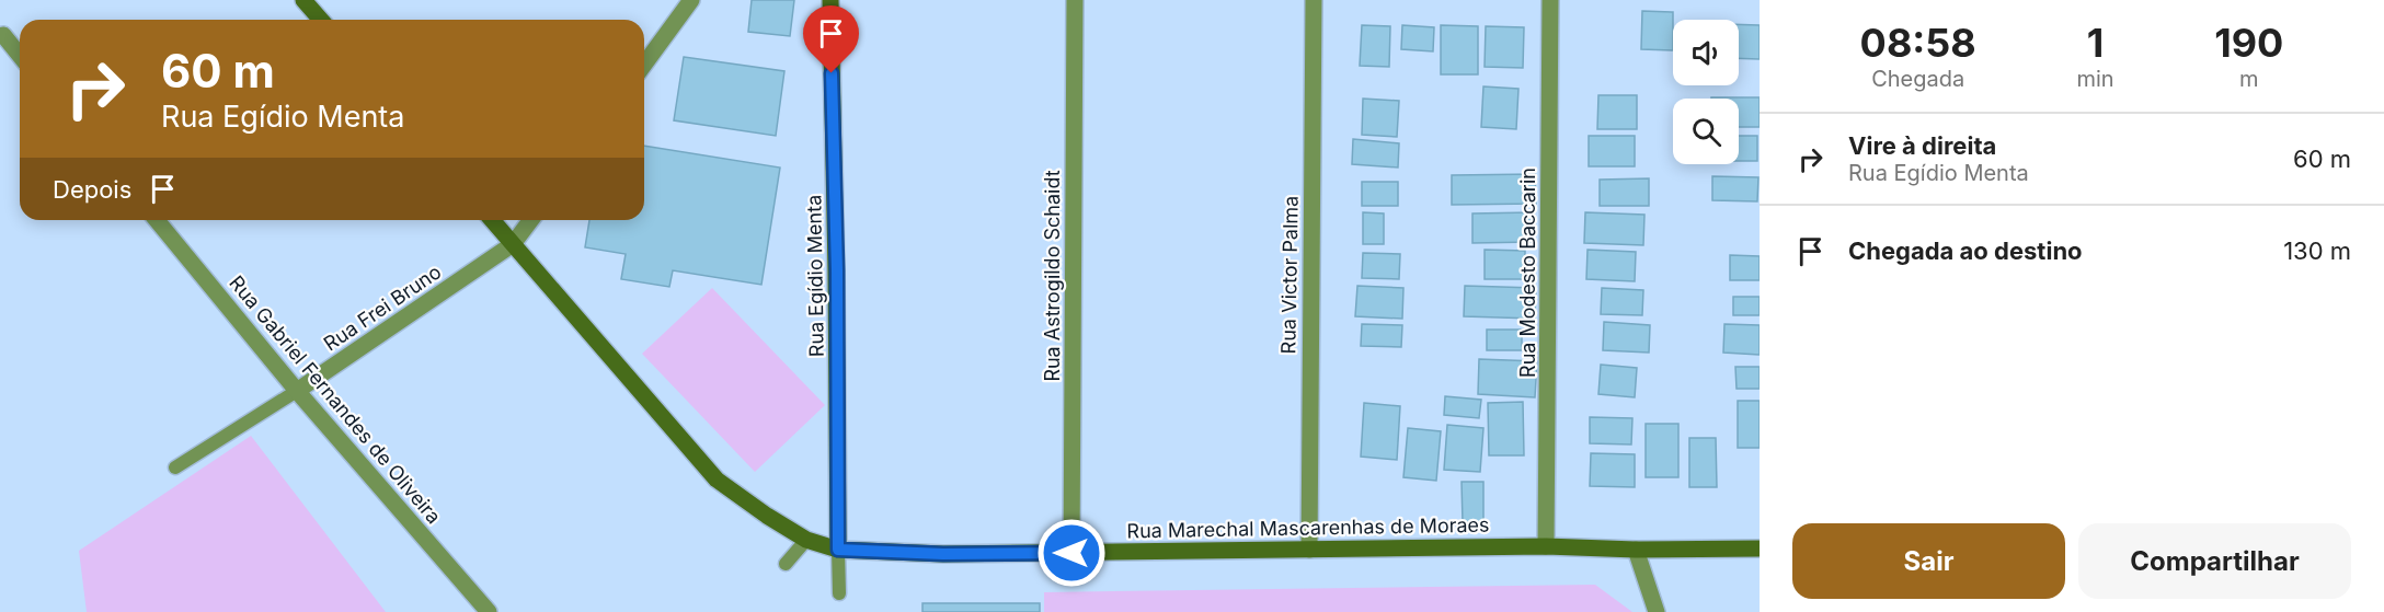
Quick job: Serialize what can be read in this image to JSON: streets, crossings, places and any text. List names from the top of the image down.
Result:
{
  "streets": {
    "street": [
      "Rua Modesto Baccarin",
      "Rua Victor Palma",
      "Rua Egídio Menta",
      "Rua Astrogildo Schaidt",
      "Rua Frei Bruno",
      "Rua Gabriel Fernandes de Oliveira",
      "Rua Marechal Mascarenhas de Moraes"
    ]
  },
  "crossings": [
    ["Rua Modesto Baccarin", "Rua Marechal Mascarenhas de Moraes"],
    ["Rua Victor Palma", "Rua Marechal Mascarenhas de Moraes"],
    ["Rua Egídio Menta", "Rua Marechal Mascarenhas de Moraes"],
    ["Rua Astrogildo Schaidt", "Rua Marechal Mascarenhas de Moraes"],
    ["Rua Frei Bruno", "Rua Gabriel Fernandes de Oliveira"],
    ["Rua Frei Bruno", "Rua Marechal Mascarenhas de Moraes"]
  ],
  "page": {
    "eta": [
      "08:58",
      "Chegada",
      "1",
      "min",
      "190",
      "m"
    ],
    "turn": ["60 m", "Rua Egídio Menta"],
    "list": [
      {
        "name": "Vire à direita",
        "note": "Rua Egídio Menta",
        "value": "60 m"
      },
      {
        "name": "Chegada ao destino",
        "value": "130 m"
      }
    ],
    "then": "Depois",
    "buttons": ["Sair", "Compartilhar"]
  }
}
